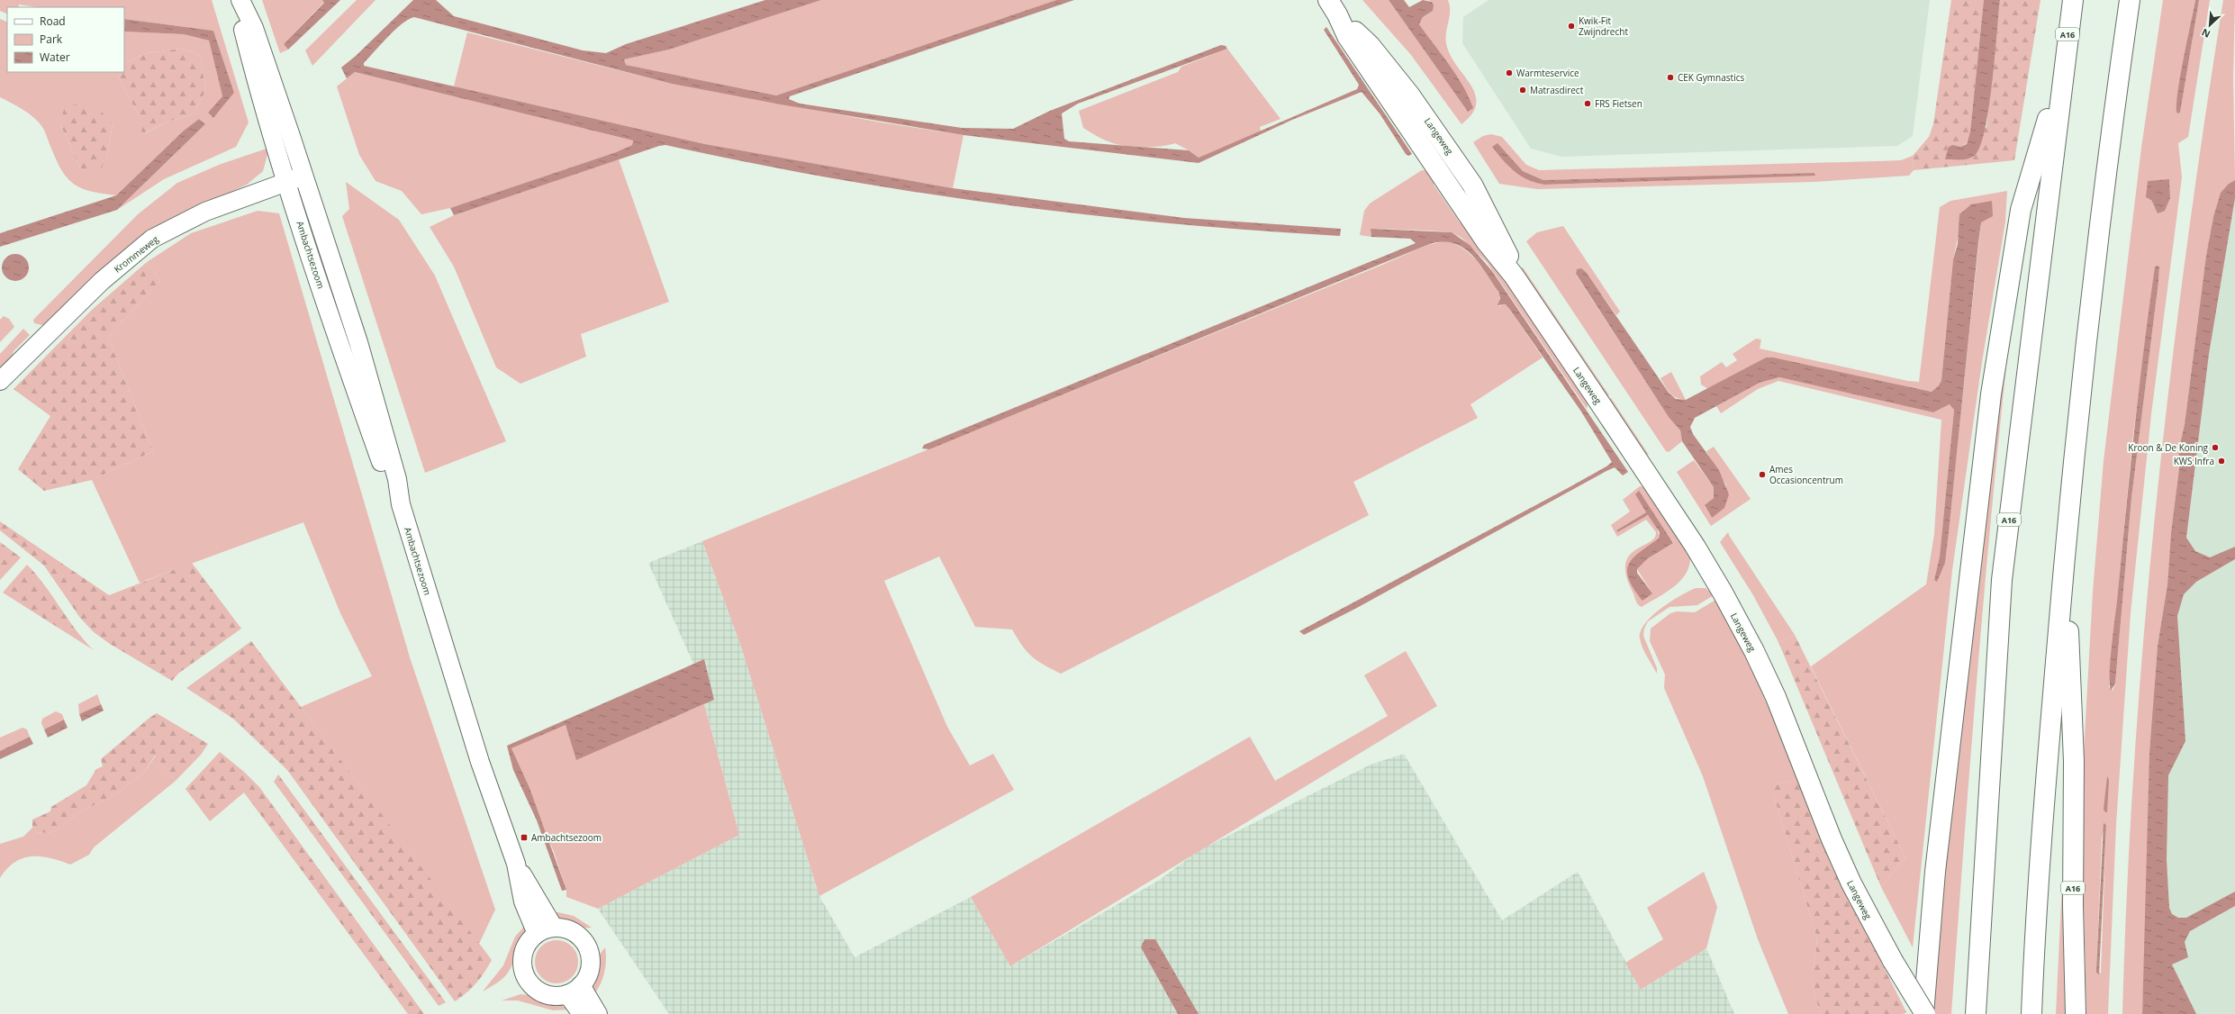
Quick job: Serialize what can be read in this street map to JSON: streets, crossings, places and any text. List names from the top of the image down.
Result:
{
  "streets": {
    "main road": ["A16", "Langeweg"],
    "street": ["Krommeweg", "Ambachtsezoom"]
  },
  "crossings": [
    ["A16", "Langeweg"],
    ["Krommeweg", "Ambachtsezoom"]
  ],
  "places": {
    "other": [
      "Kwik-Fit Zwijndrecht",
      "Warmteservice",
      "CEK Gymnastics",
      "Matrasdirect",
      "FRS Fietsen",
      "Kroon & De Koning",
      "KWS Infra",
      "Ames Occasioncentrum"
    ],
    "transit": ["Ambachtsezoom"]
  },
  "legend": ["Road", "Park", "Water"],
  "north": "bottom left"
}
